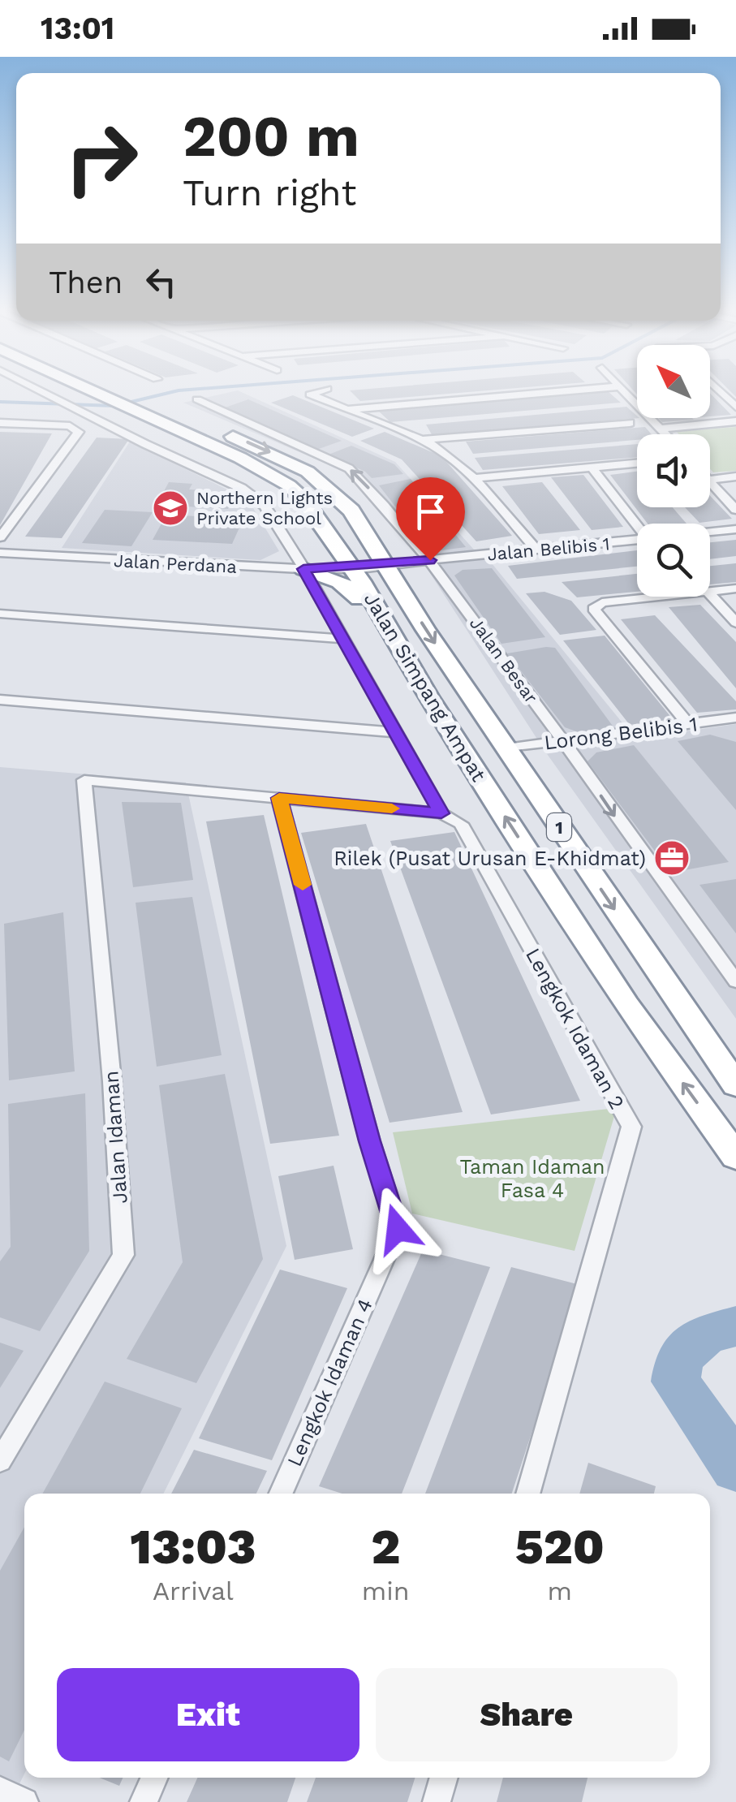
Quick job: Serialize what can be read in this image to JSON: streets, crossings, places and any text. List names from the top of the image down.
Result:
{
  "streets": {
    "highway": ["Jalan Simpang Ampat", "1"],
    "street": [
      "Jalan Belibis 1",
      "Jalan Perdana",
      "Jalan Besar",
      "Lorong Belibis 1",
      "Lengkok Idaman 2",
      "Jalan Idaman",
      "Lengkok Idaman 4"
    ]
  },
  "crossings": [
    ["Jalan Belibis 1", "Jalan Perdana"],
    ["Jalan Belibis 1", "Jalan Besar"],
    ["Jalan Belibis 1", "Jalan Simpang Ampat"],
    ["Jalan Perdana", "Jalan Simpang Ampat"],
    ["Jalan Perdana", "Lengkok Idaman 2"],
    ["Jalan Besar", "Lorong Belibis 1"],
    ["Jalan Simpang Ampat", "Lorong Belibis 1"],
    ["Jalan Idaman", "Lengkok Idaman 4"]
  ],
  "parks": ["Taman Idaman Fasa 4"],
  "places": {
    "school or university": ["Northern Lights Private School"],
    "office": ["Rilek (Pusat Urusan E-Khidmat)"]
  },
  "north": "top left",
  "page": {
    "status": "13:01",
    "turn": ["200 m", "Turn right"],
    "then": "Then",
    "eta": [
      "13:03",
      "Arrival",
      "2",
      "min",
      "520",
      "m"
    ],
    "buttons": ["Exit", "Share"]
  }
}
